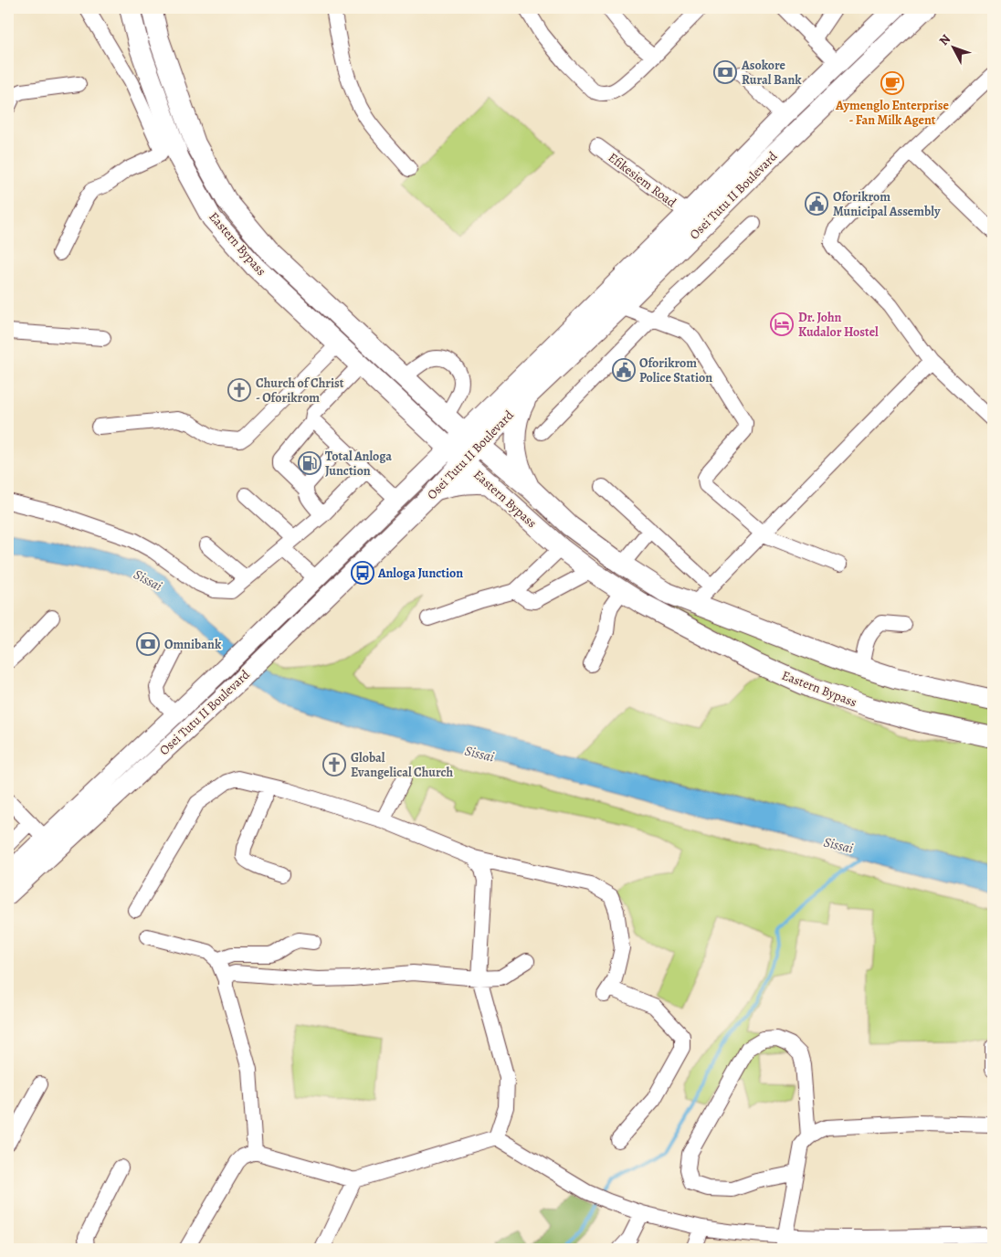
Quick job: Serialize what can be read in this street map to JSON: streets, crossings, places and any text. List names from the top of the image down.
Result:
{
  "streets": {
    "highway": ["Osei Tutu II Boulevard", "Eastern Bypass"],
    "street": ["Efikesiem Road"]
  },
  "crossings": [
    ["Efikesiem Road", "Osei Tutu II Boulevard"],
    ["Osei Tutu II Boulevard", "Eastern Bypass"]
  ],
  "water": ["Sissai"],
  "places": {
    "bank": ["Asokore Rural Bank", "Omnibank"],
    "cafe": ["Aymenglo Enterprise - Fan Milk Agent"],
    "public building": ["Oforikrom Municipal Assembly", "Oforikrom Police Station"],
    "hotel": ["Dr. John Kudalor Hostel"],
    "church": ["Church of Christ - Oforikrom", "Global Evangelical Church"],
    "fuel station": ["Total Anloga Junction"],
    "bus stop": ["Anloga Junction"]
  },
  "north": "top left"
}
